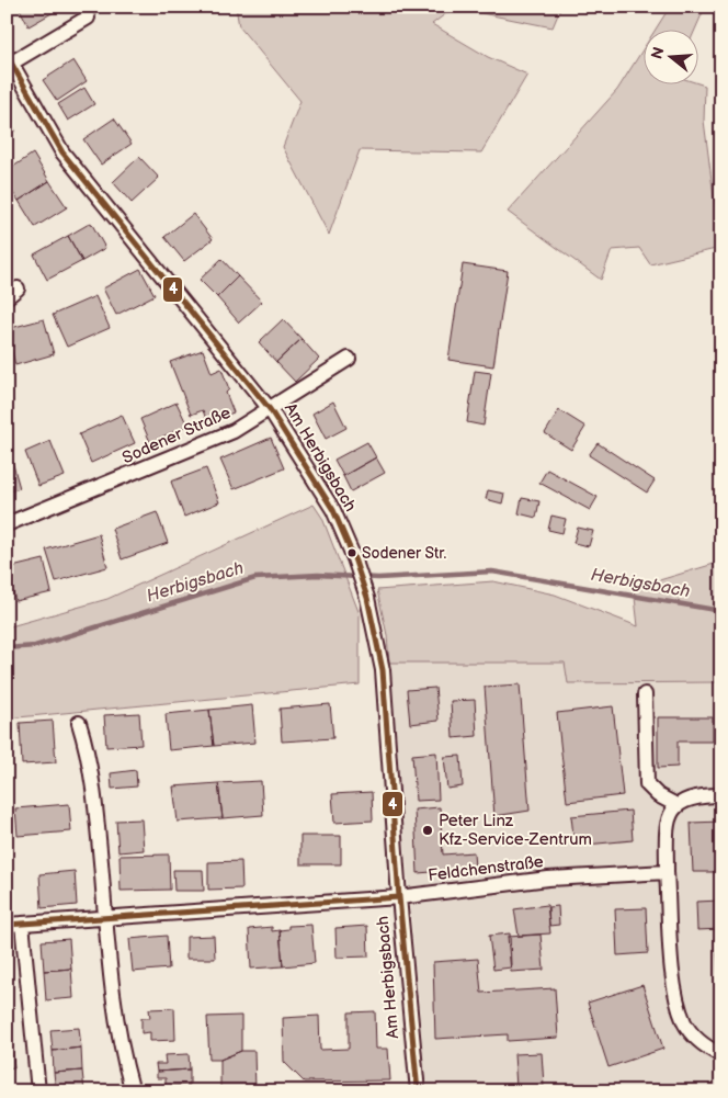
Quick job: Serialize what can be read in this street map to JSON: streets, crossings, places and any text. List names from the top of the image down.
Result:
{
  "streets": {
    "street": ["Sodener Straße", "Am Herbigsbach", "Feldchenstraße"]
  },
  "crossings": [
    ["Sodener Straße", "Am Herbigsbach"],
    ["Am Herbigsbach", "Feldchenstraße"]
  ],
  "water": ["Herbigsbach"],
  "places": ["Sodener Str.", "Peter Linz Kfz-Service-Zentrum"],
  "lines": ["transit line 4"],
  "north": "left"
}
